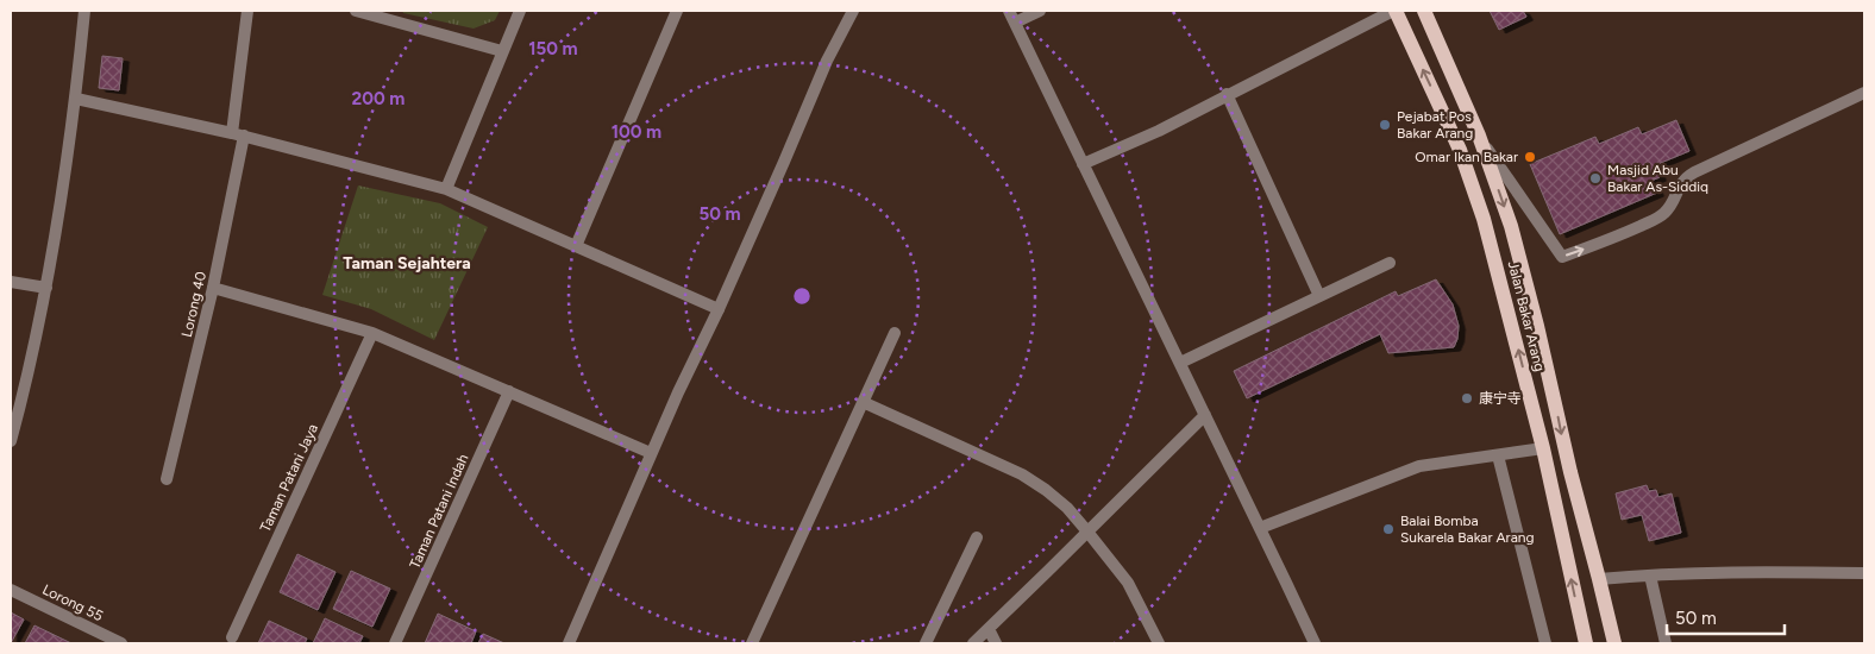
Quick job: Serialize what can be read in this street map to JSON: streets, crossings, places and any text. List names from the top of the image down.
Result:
{
  "streets": {
    "main road": ["Jalan Bakar Arang"],
    "street": [
      "Lorong 40",
      "Taman Patani Jaya",
      "Taman Patani Indah",
      "Lorong 55"
    ]
  },
  "districts": ["Taman Sejahtera"],
  "places": [
    "Pejabat Pos Bakar Arang",
    "Omar Ikan Bakar",
    "Masjid Abu Bakar As-Siddiq",
    "康宁寺",
    "Balai Bomba Sukarela Bakar Arang"
  ],
  "scale_bar": "50 m",
  "rings": [
    "150 m",
    "200 m",
    "100 m",
    "50 m"
  ]
}
